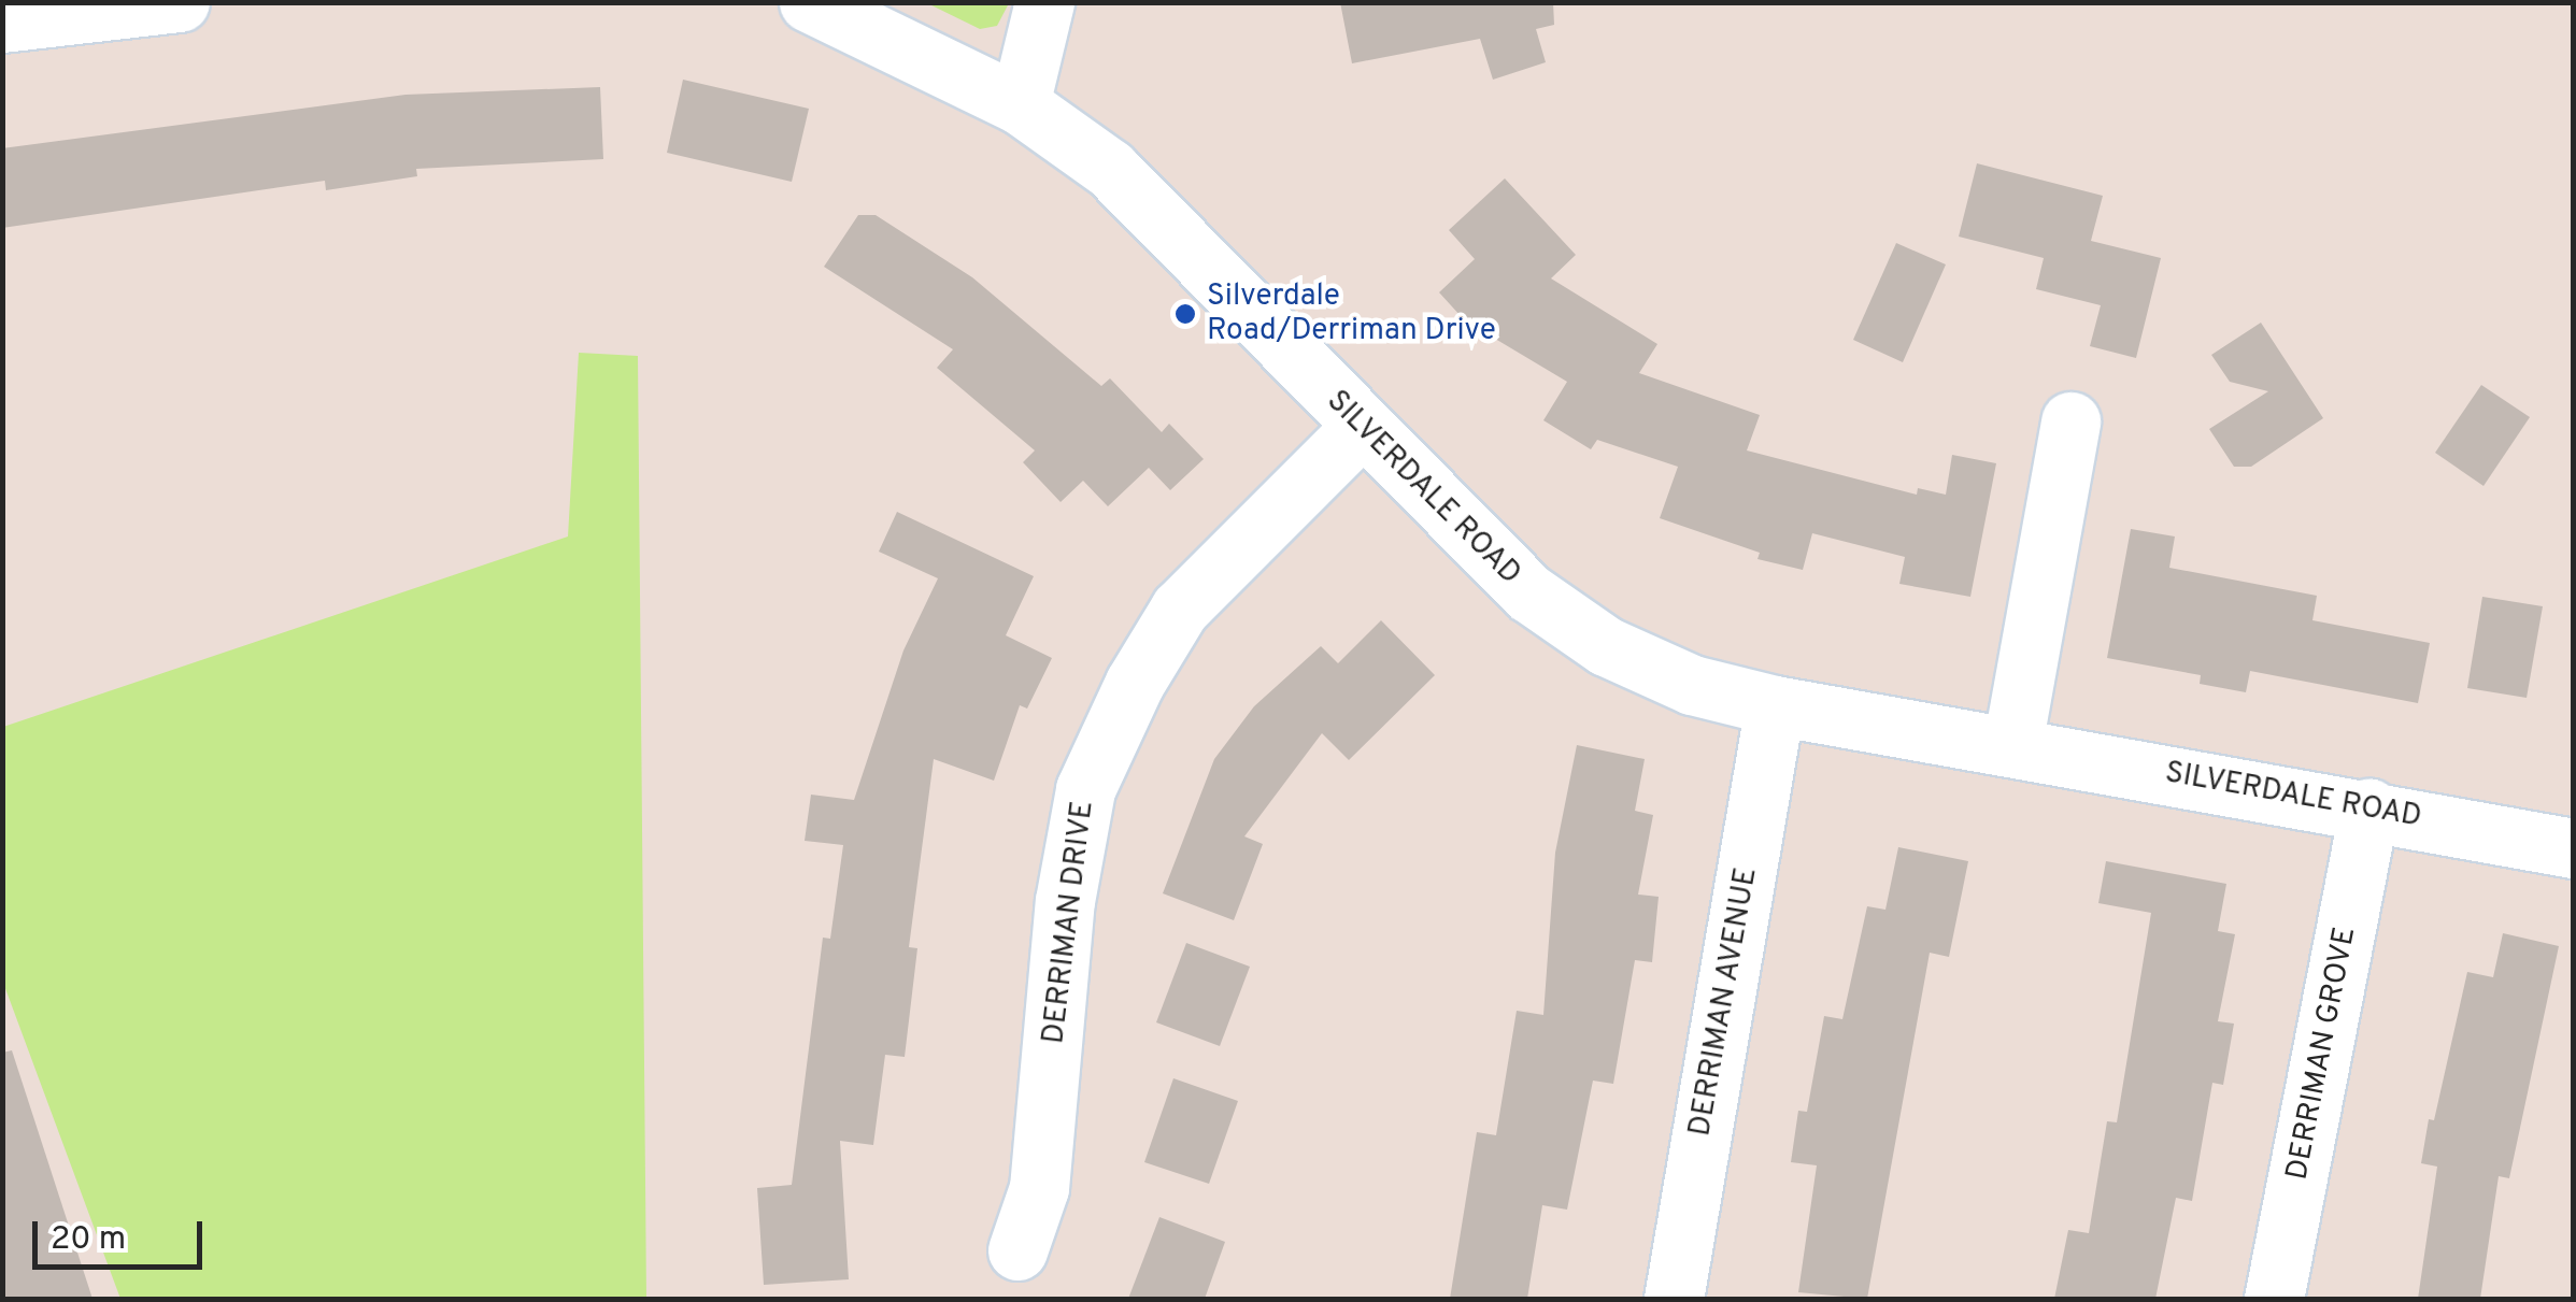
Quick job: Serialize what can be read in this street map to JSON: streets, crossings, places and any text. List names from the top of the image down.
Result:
{
  "streets": {
    "street": [
      "SILVERDALE ROAD",
      "DERRIMAN DRIVE",
      "DERRIMAN AVENUE",
      "DERRIMAN GROVE"
    ]
  },
  "crossings": [
    ["SILVERDALE ROAD", "DERRIMAN DRIVE"],
    ["SILVERDALE ROAD", "DERRIMAN AVENUE"],
    ["SILVERDALE ROAD", "DERRIMAN GROVE"]
  ],
  "places": ["Silverdale Road/Derriman Drive"],
  "scale_bar": "20 m"
}
